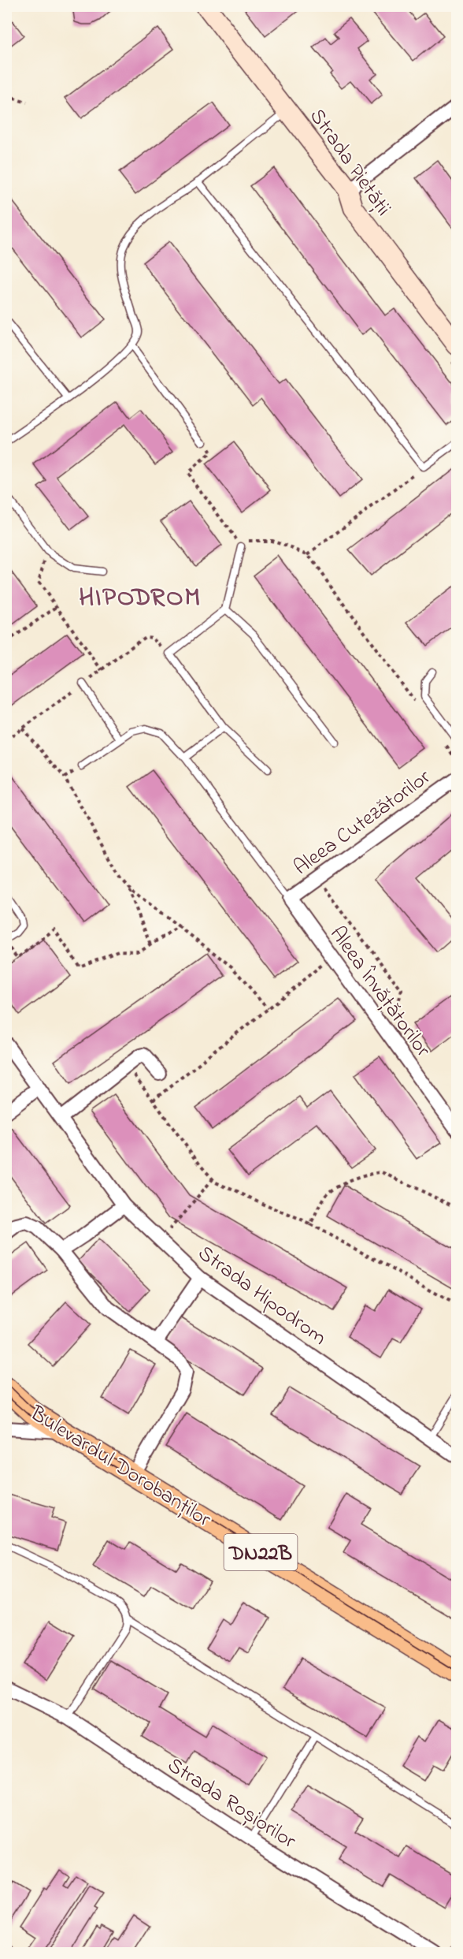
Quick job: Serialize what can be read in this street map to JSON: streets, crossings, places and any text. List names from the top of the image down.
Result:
{
  "streets": {
    "main road": ["Bulevardul Dorobanților", "DN22B"],
    "street": [
      "Strada Pietății",
      "Aleea Cutezătorilor",
      "Aleea Învățătorilor",
      "Strada Hipodrom",
      "Strada Roșiorilor"
    ]
  },
  "crossings": [
    ["Aleea Cutezătorilor", "Aleea Învățătorilor"]
  ],
  "districts": ["HIPODROM"]
}
